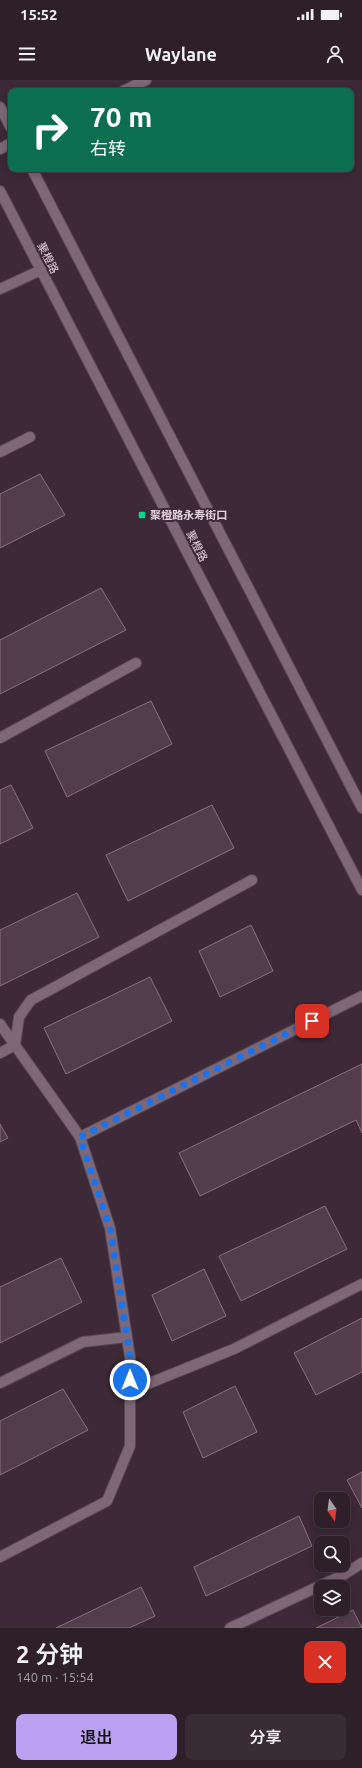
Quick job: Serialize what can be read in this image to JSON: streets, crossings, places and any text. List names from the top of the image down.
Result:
{
  "streets": {
    "street": ["聚橙路"]
  },
  "places": {
    "transit": ["聚橙路永寿街口"]
  },
  "north": "bottom",
  "page": {
    "status": "15:52",
    "header": "Waylane",
    "turn": ["70 m", "右转"],
    "heading": ["2 分钟", "140 m · 15:54"],
    "buttons": ["退出", "分享"]
  }
}
